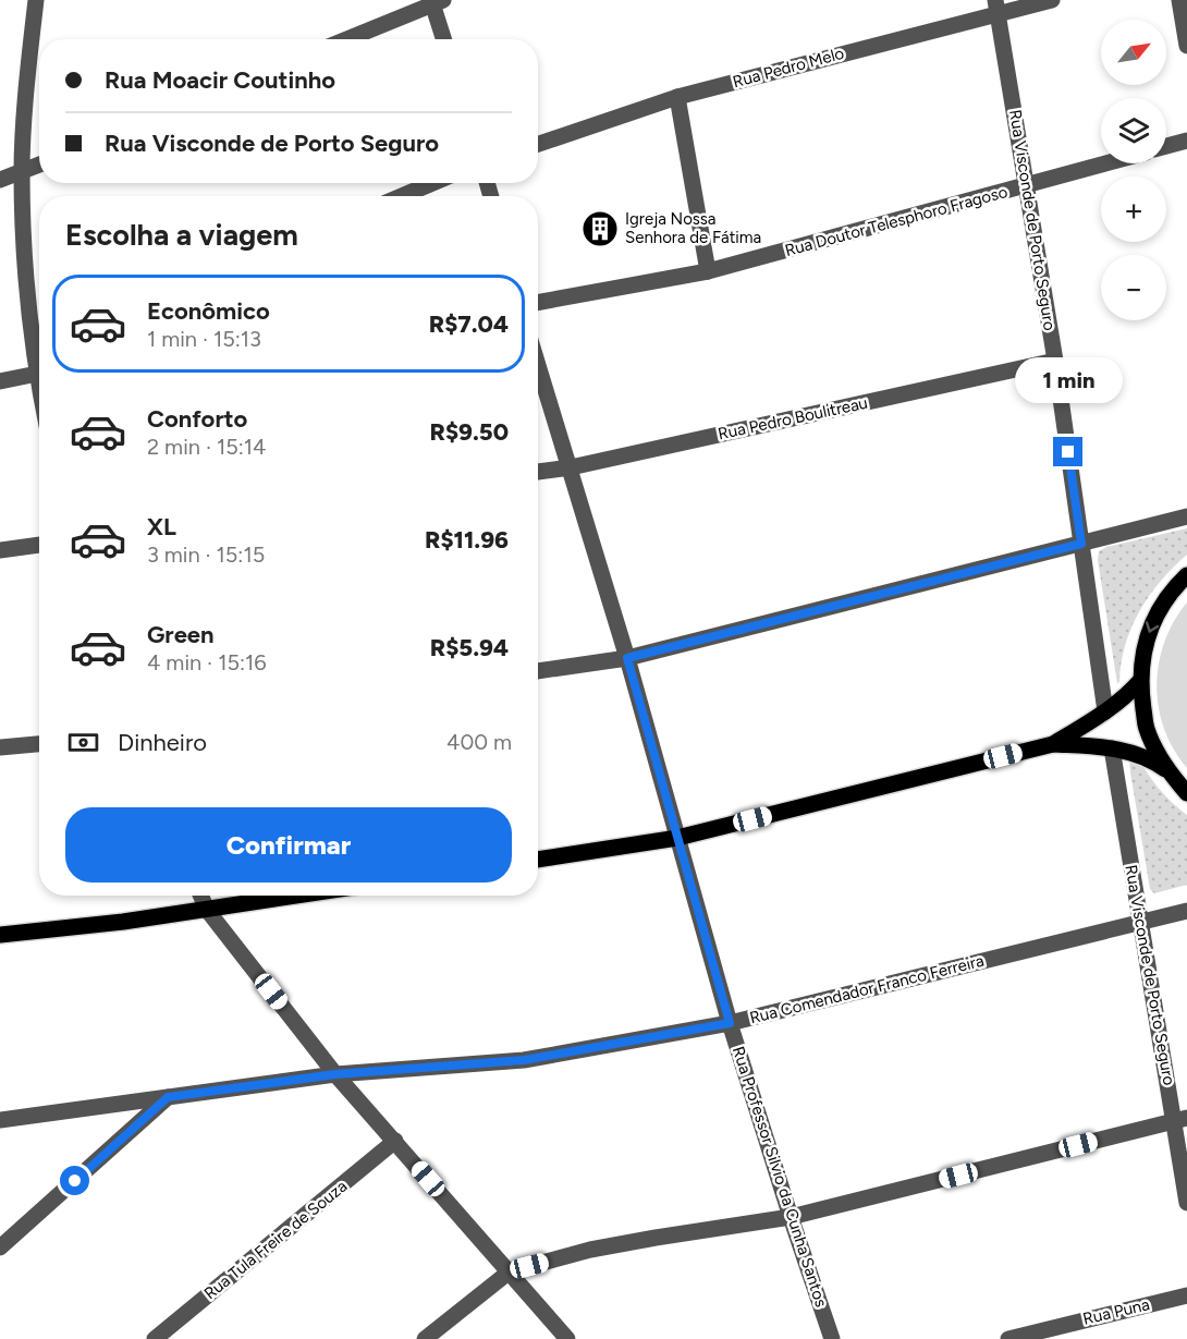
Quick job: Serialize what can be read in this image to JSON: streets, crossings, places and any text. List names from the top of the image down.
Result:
{
  "streets": {
    "street": [
      "Rua Pedro Melo",
      "Rua Visconde de Porto Seguro",
      "Rua Doutor Telesphoro Fragoso",
      "Rua Pedro Boulitreau",
      "Rua Comendador Franco Ferreira",
      "Rua Professor Silvio da Cunha Santos",
      "Rua Tula Freire de Souza",
      "Rua Puna"
    ]
  },
  "crossings": [
    ["Rua Pedro Melo", "Rua Visconde de Porto Seguro"],
    ["Rua Visconde de Porto Seguro", "Rua Doutor Telesphoro Fragoso"],
    ["Rua Visconde de Porto Seguro", "Rua Pedro Boulitreau"],
    ["Rua Visconde de Porto Seguro", "Rua Comendador Franco Ferreira"],
    ["Rua Pedro Boulitreau", "Rua Professor Silvio da Cunha Santos"],
    ["Rua Comendador Franco Ferreira", "Rua Professor Silvio da Cunha Santos"]
  ],
  "places": {
    "building": ["Igreja Nossa Senhora de Fátima"]
  },
  "north": "top right",
  "page": {
    "map_buttons": ["+", "−"],
    "banner": ["Rua Moacir Coutinho", "Rua Visconde de Porto Seguro"],
    "heading": "Escolha a viagem",
    "list": [
      {
        "name": "Econômico",
        "note": "1 min · 15:13",
        "value": "R$7.04"
      },
      {
        "name": "Conforto",
        "note": "2 min · 15:14",
        "value": "R$9.50"
      },
      {
        "name": "XL",
        "note": "3 min · 15:15",
        "value": "R$11.96"
      },
      {
        "name": "Green",
        "note": "4 min · 15:16",
        "value": "R$5.94"
      }
    ],
    "bubble": "1 min",
    "pay": ["Dinheiro", "400 m"],
    "buttons": "Confirmar"
  }
}
